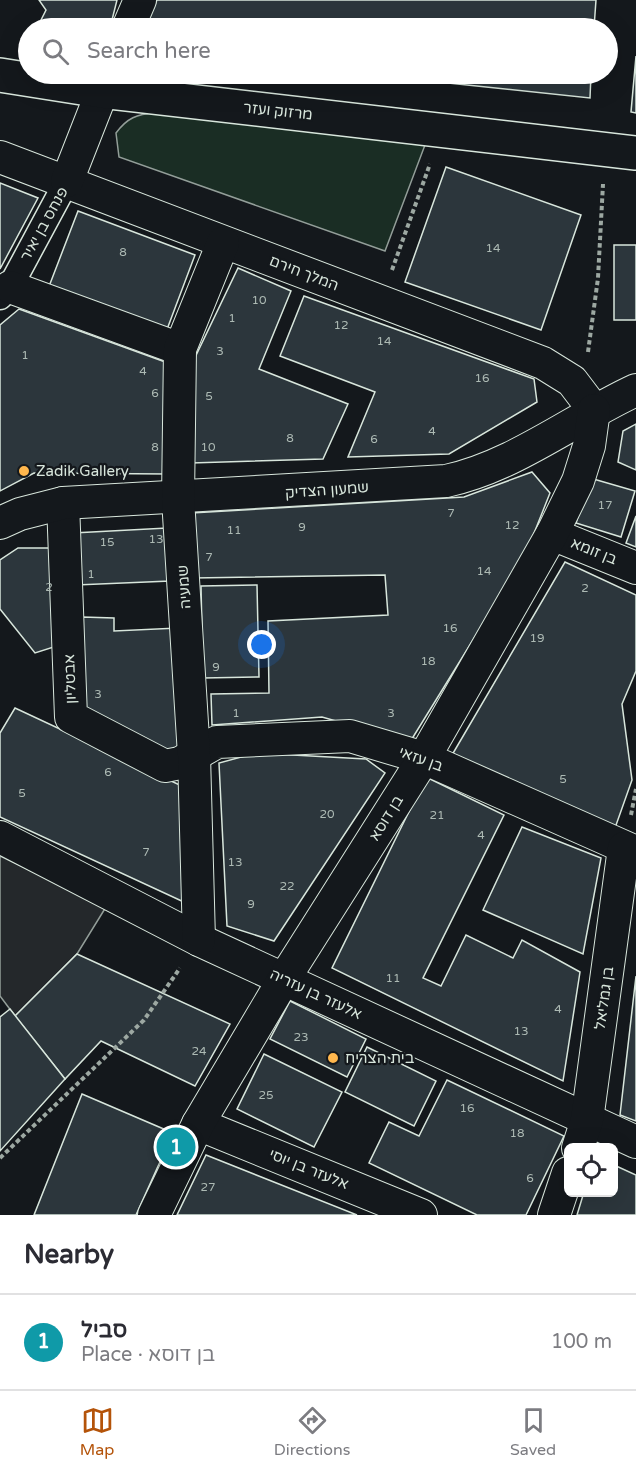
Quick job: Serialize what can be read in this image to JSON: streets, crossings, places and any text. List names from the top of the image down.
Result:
{
  "streets": {
    "main road": ["מרזוק ועזר"],
    "street": [
      "פנחס בן יאיר",
      "המלך חירם",
      "שמעון הצדיק",
      "בן זומא",
      "שמעיה",
      "אבטליון",
      "בן עזאי",
      "בן דוסא",
      "אלעזר בן עזריה",
      "בן גמליאל",
      "אלעזר בן יוסי"
    ]
  },
  "crossings": [
    ["פנחס בן יאיר", "המלך חירם"],
    ["המלך חירם", "שמעון הצדיק"],
    ["המלך חירם", "שמעיה"],
    ["המלך חירם", "בן דוסא"],
    ["שמעון הצדיק", "שמעיה"],
    ["שמעון הצדיק", "אבטליון"],
    ["שמעון הצדיק", "בן דוסא"],
    ["בן זומא", "בן דוסא"],
    ["שמעיה", "אבטליון"],
    ["שמעיה", "בן עזאי"],
    ["שמעיה", "אלעזר בן עזריה"],
    ["אבטליון", "בן עזאי"],
    ["בן עזאי", "בן דוסא"],
    ["בן עזאי", "בן גמליאל"],
    ["בן דוסא", "אלעזר בן עזריה"],
    ["בן דוסא", "אלעזר בן יוסי"],
    ["אלעזר בן עזריה", "בן גמליאל"]
  ],
  "places": ["Zadik Gallery", "בית הצריח"],
  "house_numbers": [
    "14",
    "8",
    "10",
    "1",
    "12",
    "14",
    "3",
    "1",
    "4",
    "16",
    "6",
    "5",
    "4",
    "8",
    "6",
    "8",
    "10",
    "17",
    "7",
    "12",
    "9",
    "11",
    "13",
    "15",
    "7",
    "14",
    "1",
    "2",
    "2",
    "16",
    "19",
    "18",
    "9",
    "3",
    "1",
    "3",
    "6",
    "5",
    "5",
    "20",
    "21",
    "4",
    "7",
    "13",
    "22",
    "9",
    "11",
    "4",
    "13",
    "23",
    "24",
    "25",
    "16",
    "18",
    "6",
    "27"
  ],
  "page": {
    "search": "Search here",
    "pins": "1",
    "heading": "Nearby",
    "list": [
      {
        "mark": "1",
        "name": "סביל",
        "note": "Place · בן דוסא",
        "value": "100 m"
      }
    ],
    "nav": ["Map", "Directions", "Saved"]
  }
}
